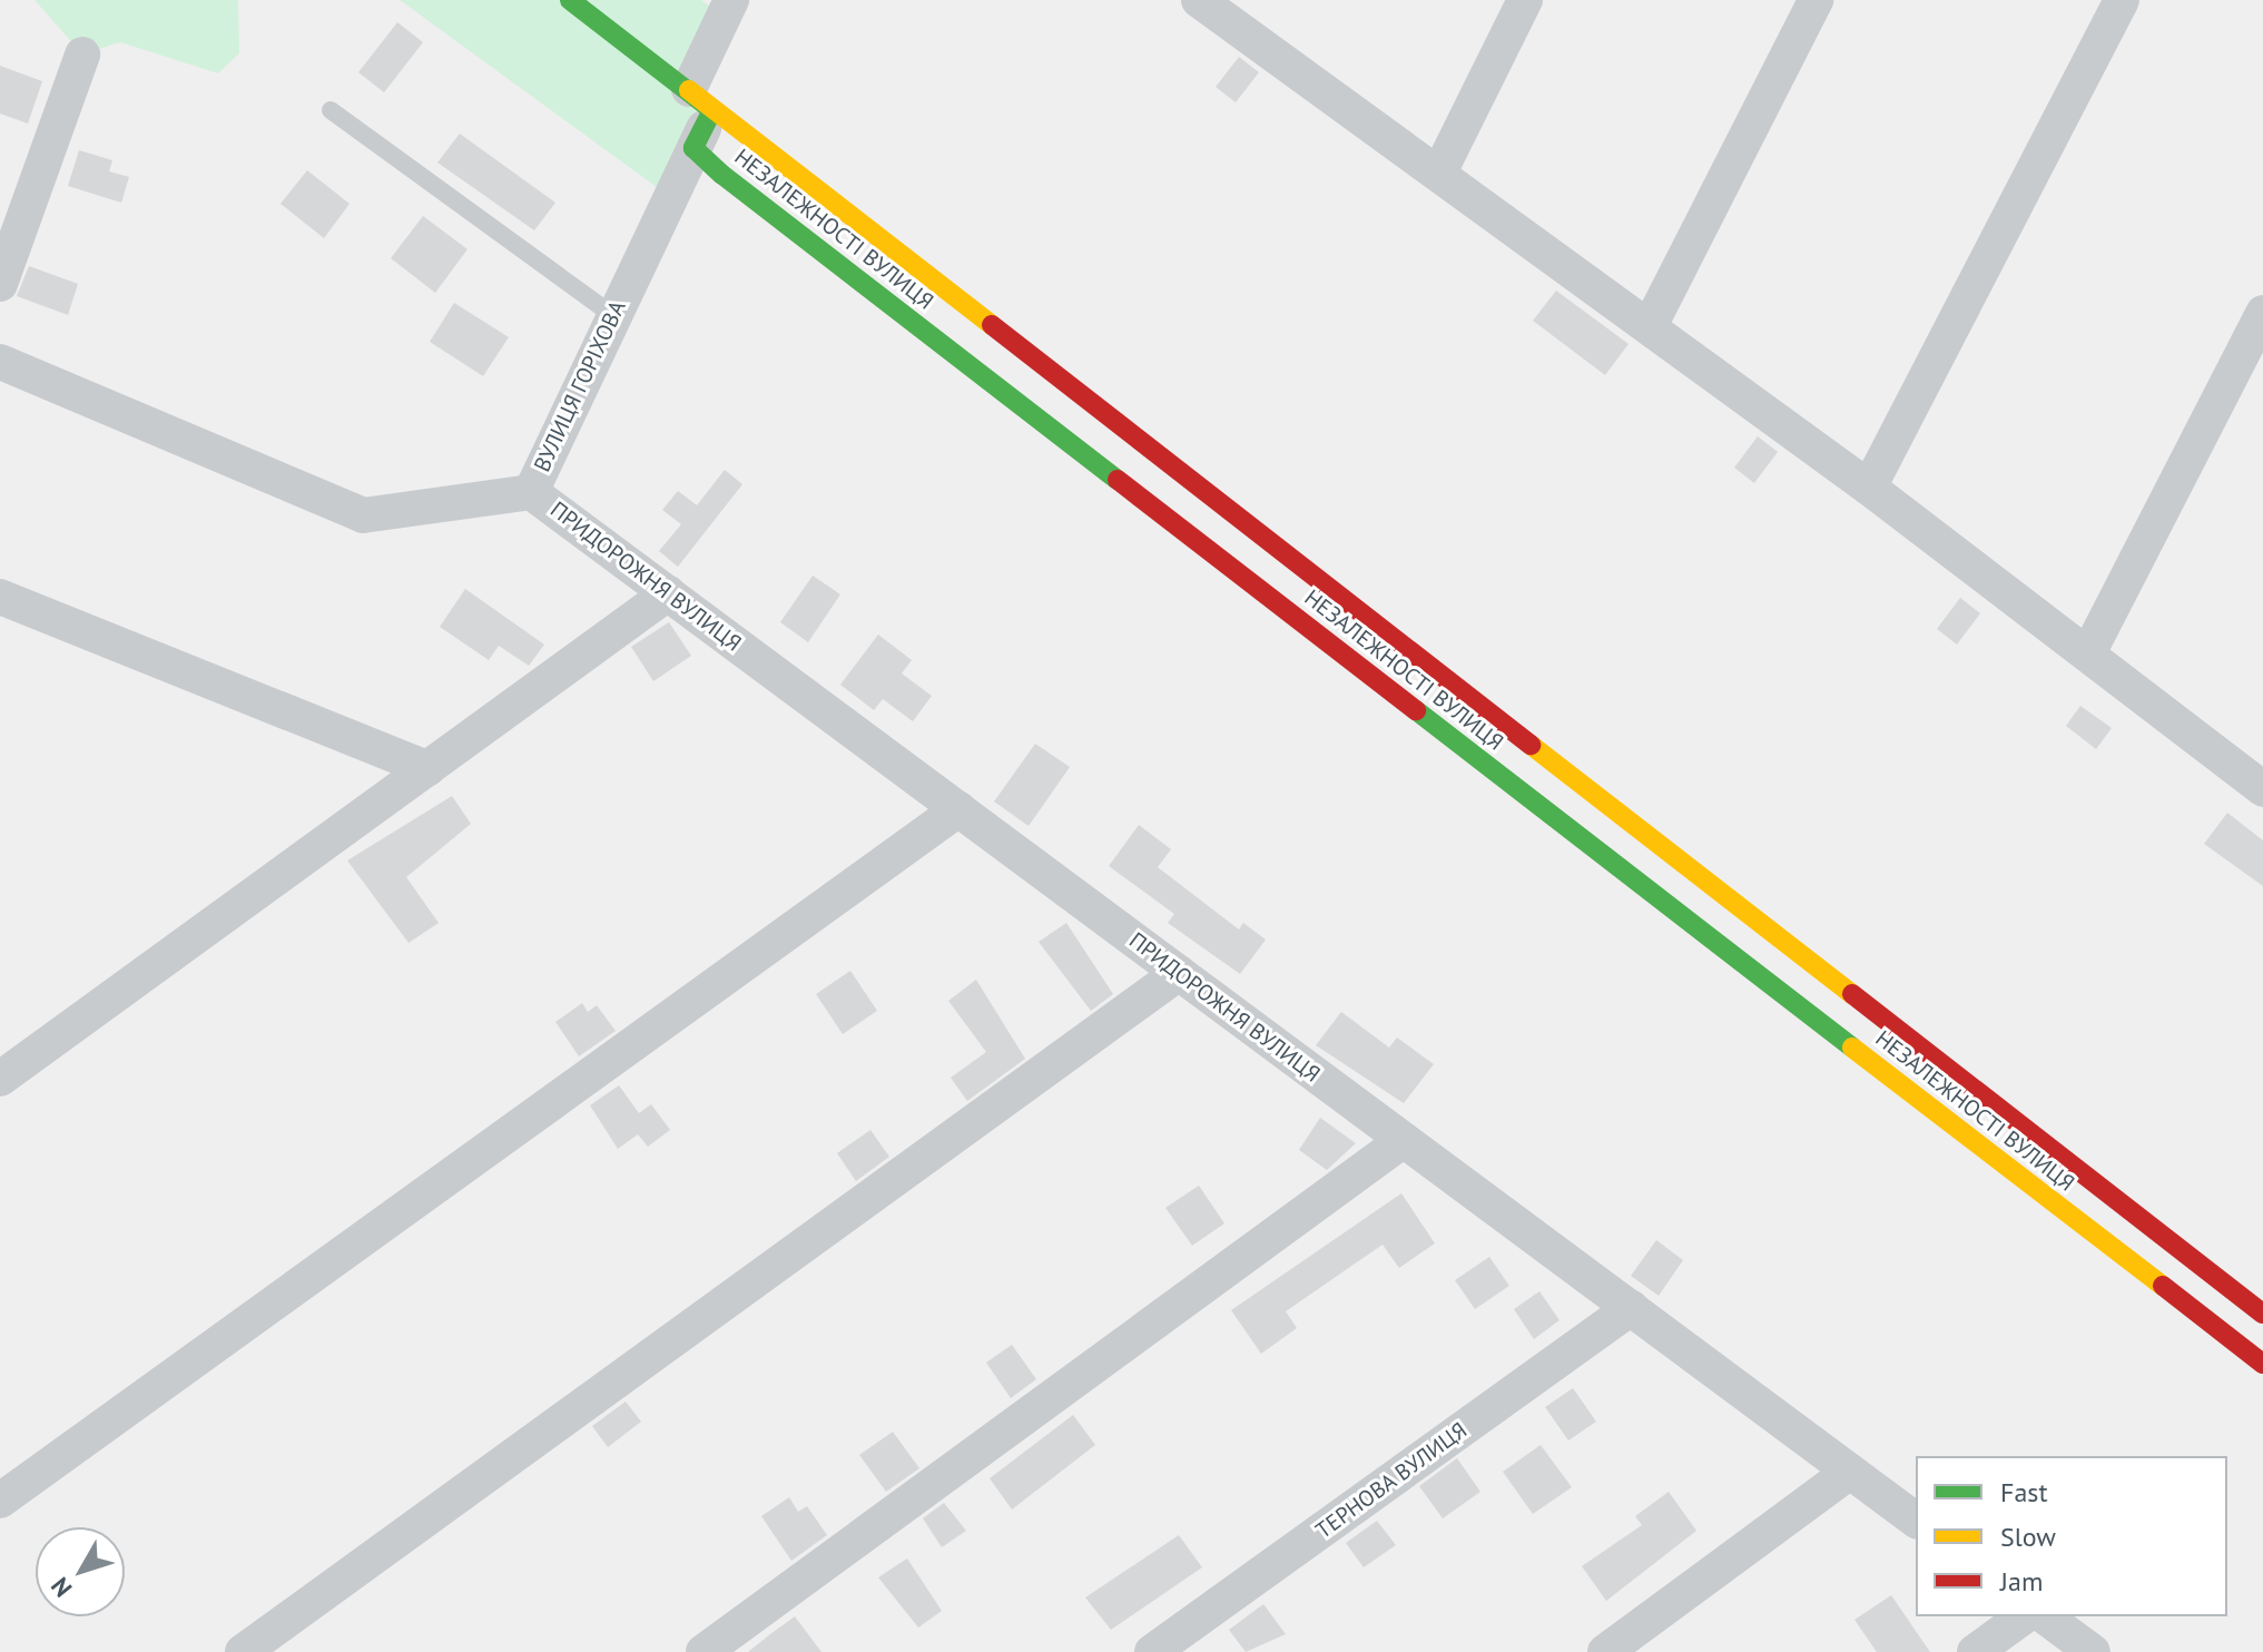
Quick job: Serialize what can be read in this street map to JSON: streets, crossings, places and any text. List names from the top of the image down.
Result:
{
  "streets": {
    "street": [
      "НЕЗАЛЕЖНОСТІ ВУЛИЦЯ",
      "ВУЛИЦЯ ГОРІХОВА",
      "ПРИДОРОЖНЯ ВУЛИЦЯ",
      "ТЕРНОВА ВУЛИЦЯ"
    ]
  },
  "crossings": [
    ["НЕЗАЛЕЖНОСТІ ВУЛИЦЯ", "ВУЛИЦЯ ГОРІХОВА"],
    ["ВУЛИЦЯ ГОРІХОВА", "ПРИДОРОЖНЯ ВУЛИЦЯ"],
    ["ПРИДОРОЖНЯ ВУЛИЦЯ", "ТЕРНОВА ВУЛИЦЯ"]
  ],
  "legend": ["Fast", "Slow", "Jam"],
  "north": "bottom left"
}
